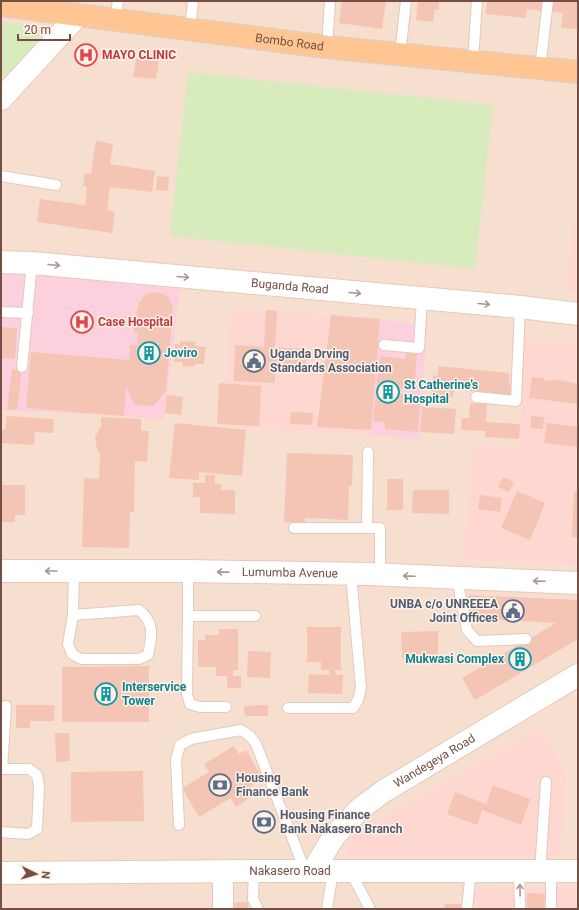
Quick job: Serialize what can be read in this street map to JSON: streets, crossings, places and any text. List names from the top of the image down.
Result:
{
  "streets": {
    "main road": [
      "Bombo Road",
      "Buganda Road",
      "Lumumba Avenue",
      "Wandegeya Road",
      "Nakasero Road"
    ]
  },
  "crossings": [
    ["Wandegeya Road", "Nakasero Road"]
  ],
  "one_way": ["Buganda Road", "Lumumba Avenue"],
  "places": {
    "hospital": ["MAYO CLINIC", "Case Hospital"],
    "building": [
      "Joviro",
      "St Catherine's Hospital",
      "Mukwasi Complex",
      "Interservice Tower"
    ],
    "public building": ["Uganda Drving Standards Association", "UNBA c/o UNREEEA Joint Offices"],
    "bank": ["Housing Finance Bank", "Housing Finance Bank Nakasero Branch"]
  },
  "scale_bar": "20 m",
  "north": "right"
}
